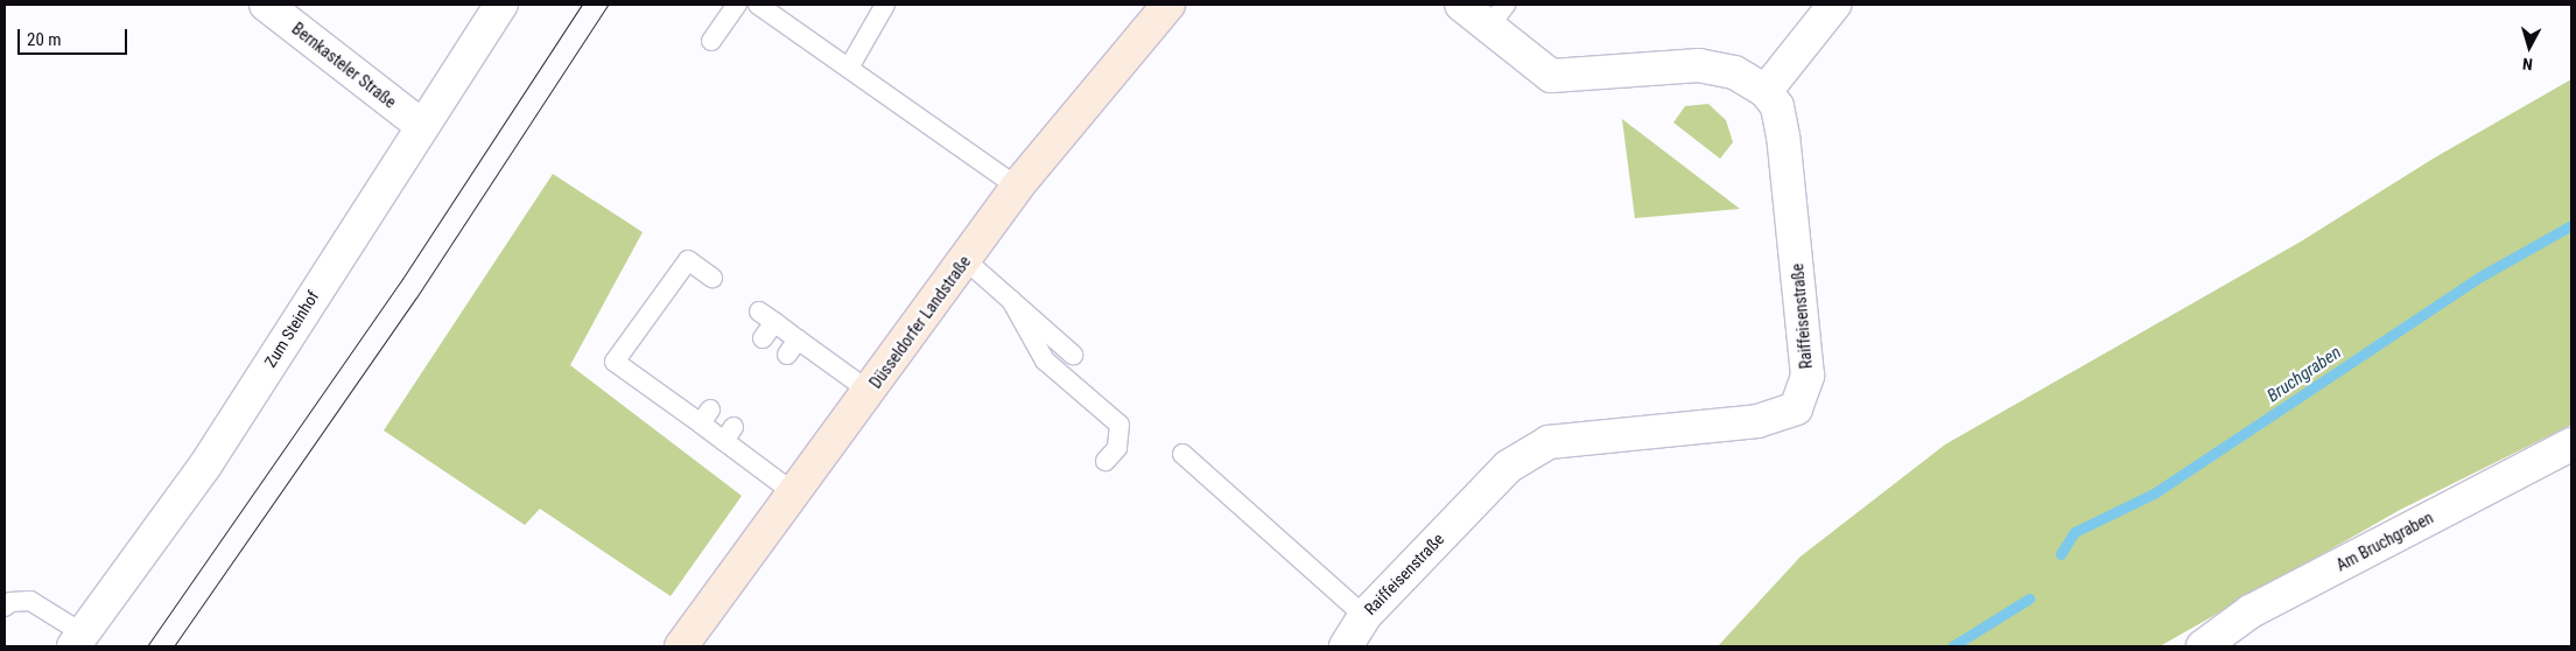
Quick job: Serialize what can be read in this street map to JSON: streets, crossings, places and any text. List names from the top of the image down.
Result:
{
  "streets": {
    "main road": ["Düsseldorfer Landstraße"],
    "street": [
      "Bernkasteler Straße",
      "Raiffeisenstraße",
      "Zum Steinhof",
      "Am Bruchgraben"
    ]
  },
  "crossings": [
    ["Bernkasteler Straße", "Zum Steinhof"]
  ],
  "water": ["Bruchgraben"],
  "scale_bar": "20 m",
  "north": "bottom"
}
